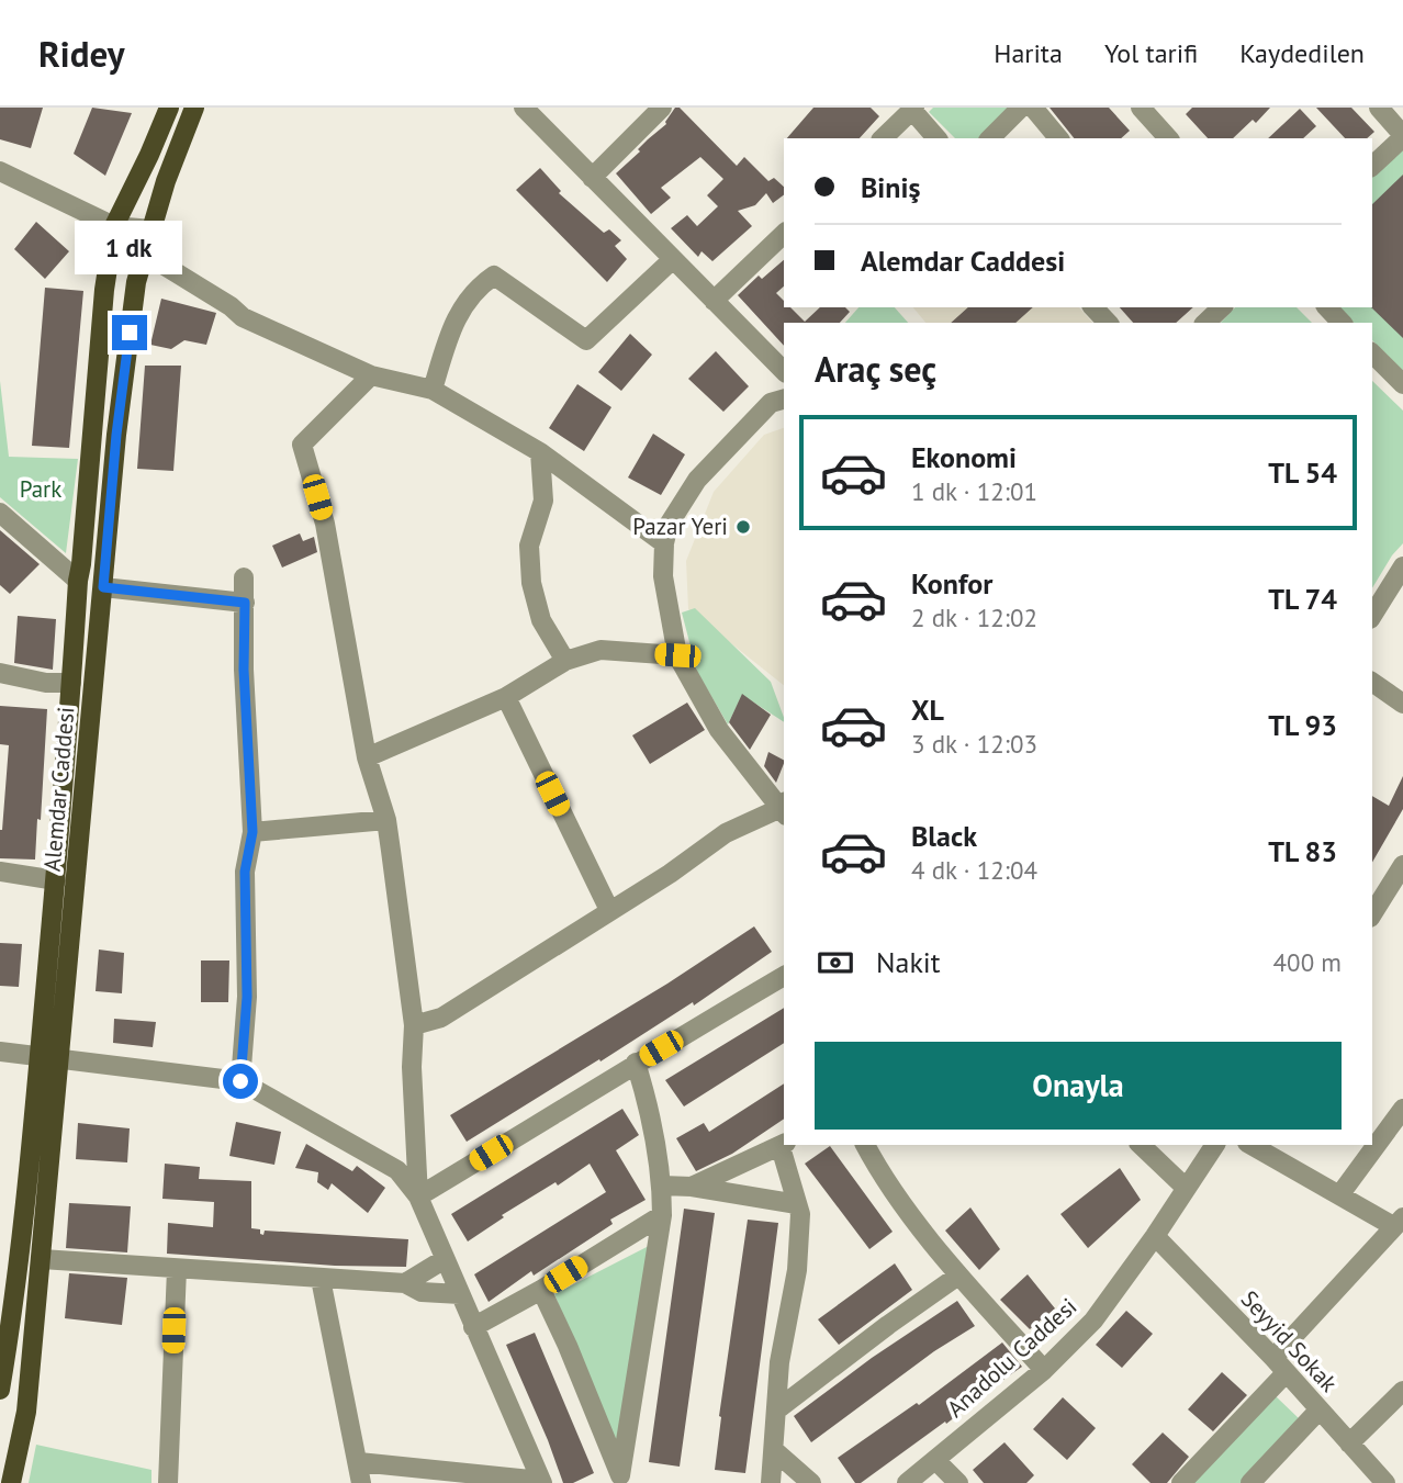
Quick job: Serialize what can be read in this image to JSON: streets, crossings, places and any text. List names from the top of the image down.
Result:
{
  "streets": {
    "main road": ["Alemdar Caddesi"],
    "street": ["Seyyid Sokak", "Anadolu Caddesi"]
  },
  "crossings": [
    ["Seyyid Sokak", "Anadolu Caddesi"]
  ],
  "parks": ["Park"],
  "places": ["Pazar Yeri"],
  "page": {
    "header": "Ridey",
    "nav": ["Harita", "Yol tarifi", "Kaydedilen"],
    "banner": ["Biniş", "Alemdar Caddesi"],
    "bubble": "1 dk",
    "heading": "Araç seç",
    "list": [
      {
        "name": "Ekonomi",
        "note": "1 dk · 12:01",
        "value": "TL 54"
      },
      {
        "name": "Konfor",
        "note": "2 dk · 12:02",
        "value": "TL 74"
      },
      {
        "name": "XL",
        "note": "3 dk · 12:03",
        "value": "TL 93"
      },
      {
        "name": "Black",
        "note": "4 dk · 12:04",
        "value": "TL 83"
      }
    ],
    "pay": ["Nakit", "400 m"],
    "buttons": "Onayla"
  }
}
